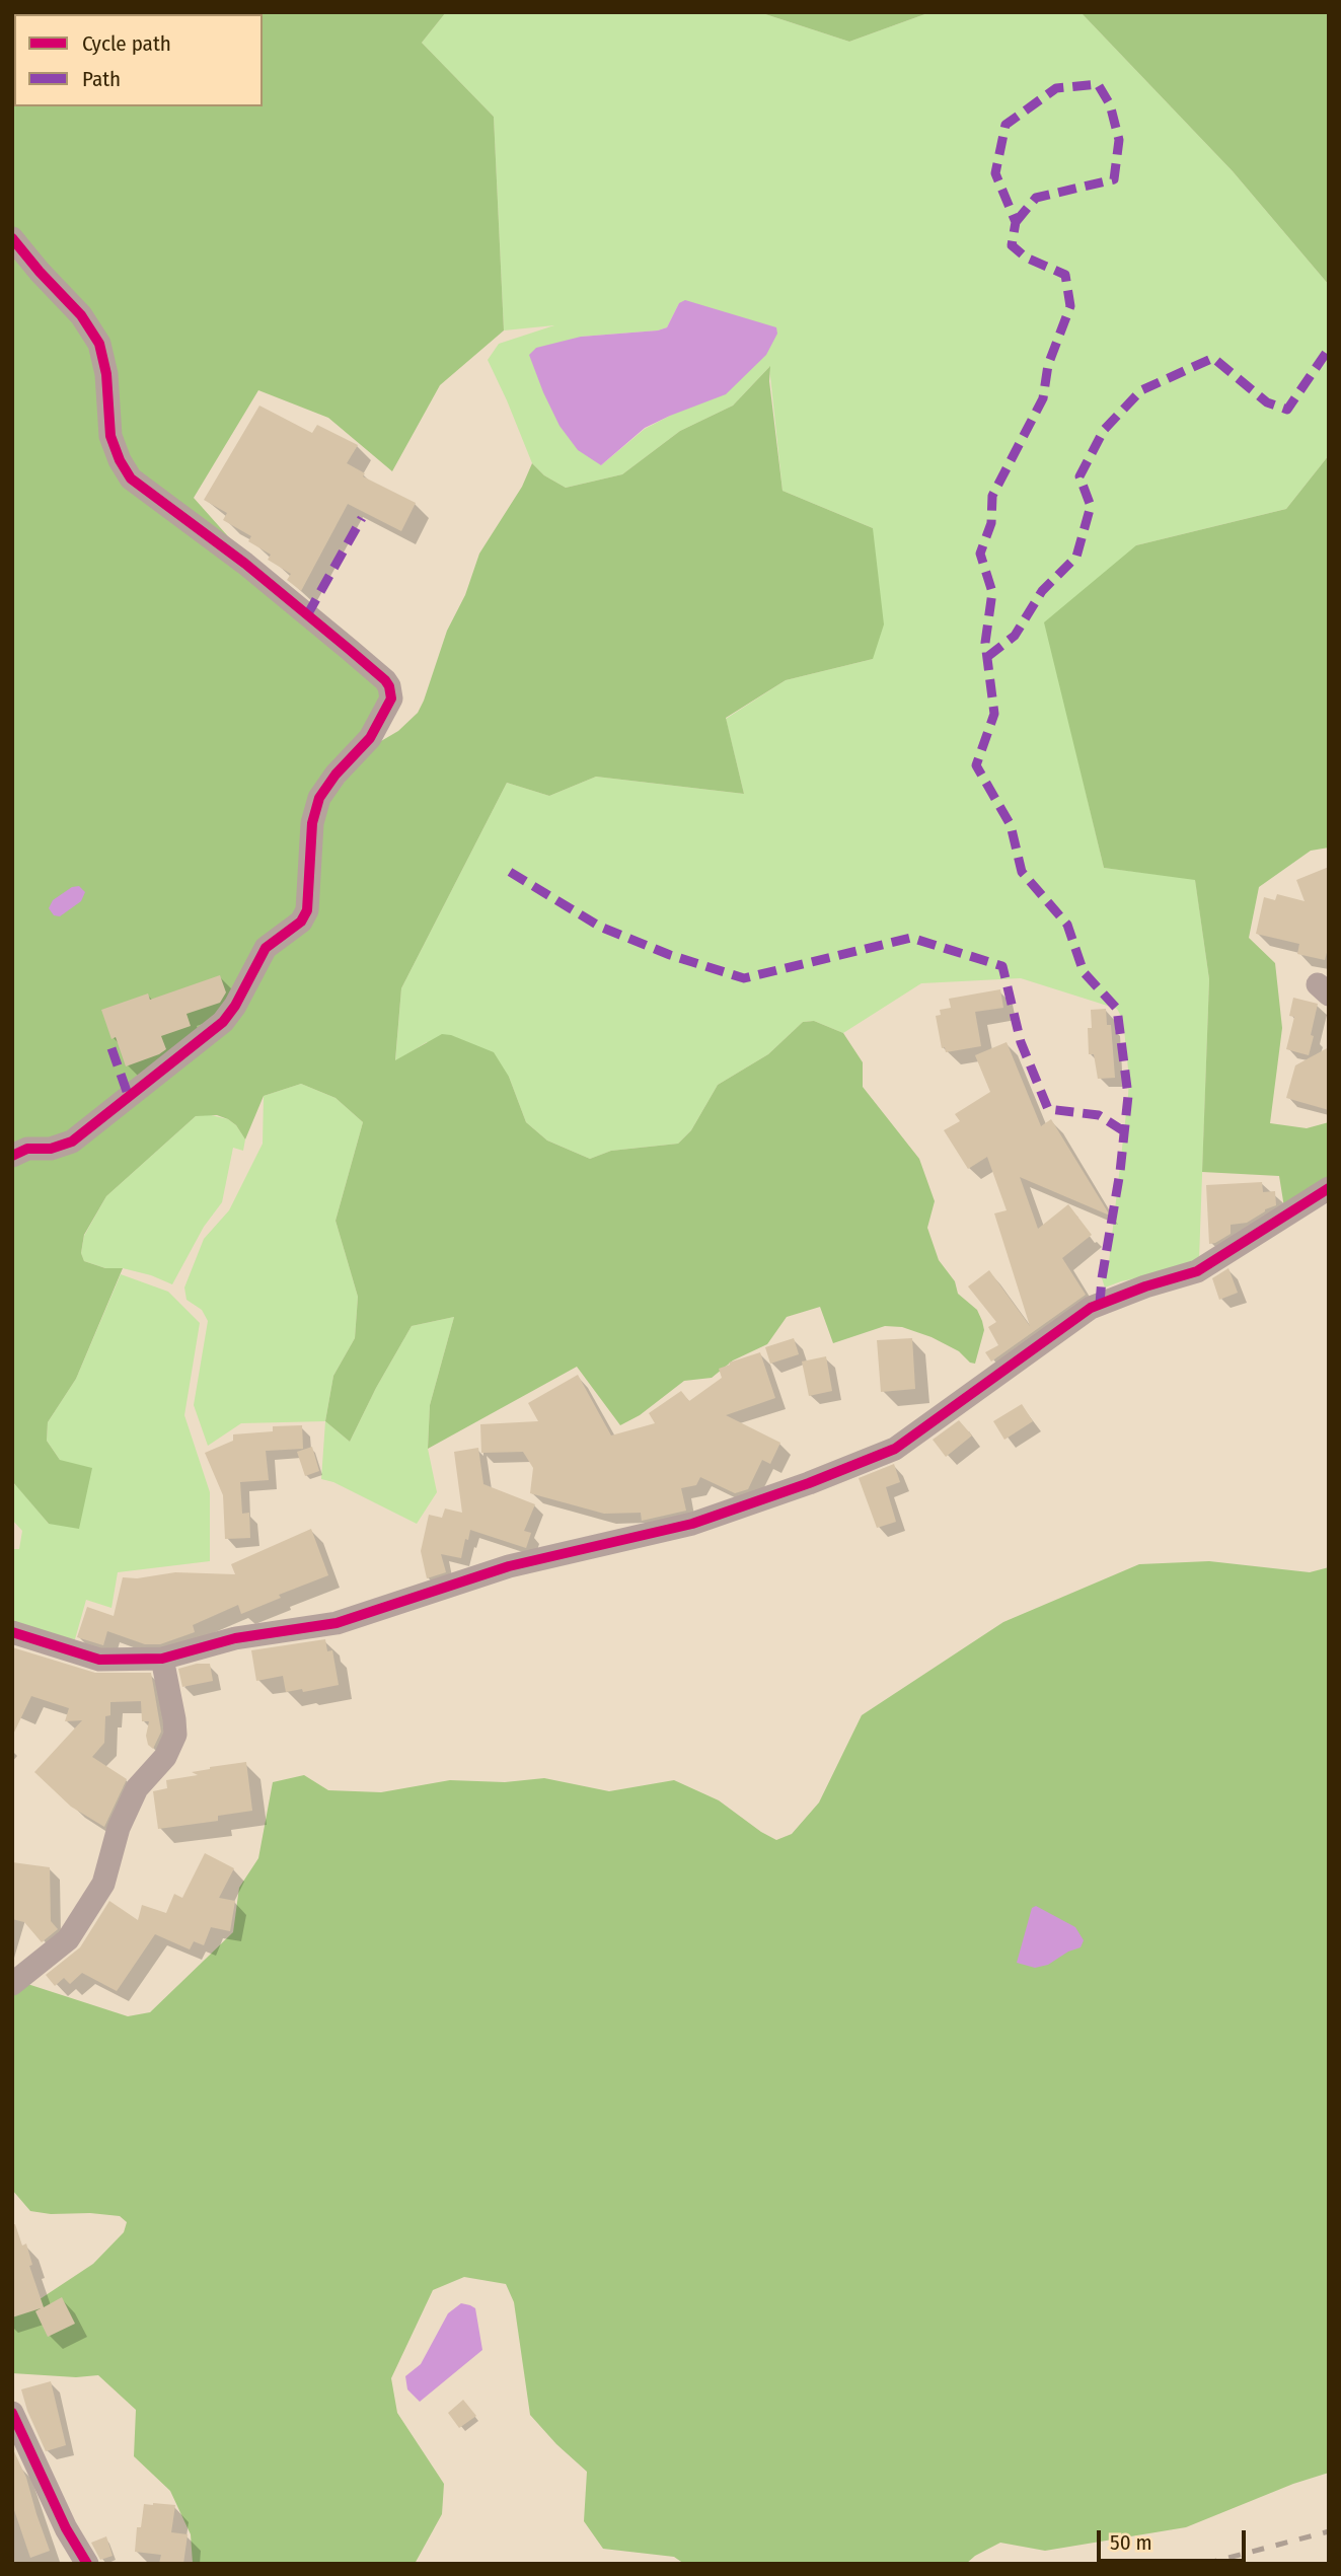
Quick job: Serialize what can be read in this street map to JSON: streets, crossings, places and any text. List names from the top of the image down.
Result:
{
  "legend": ["Cycle path", "Path"],
  "scale_bar": "50 m"
}
